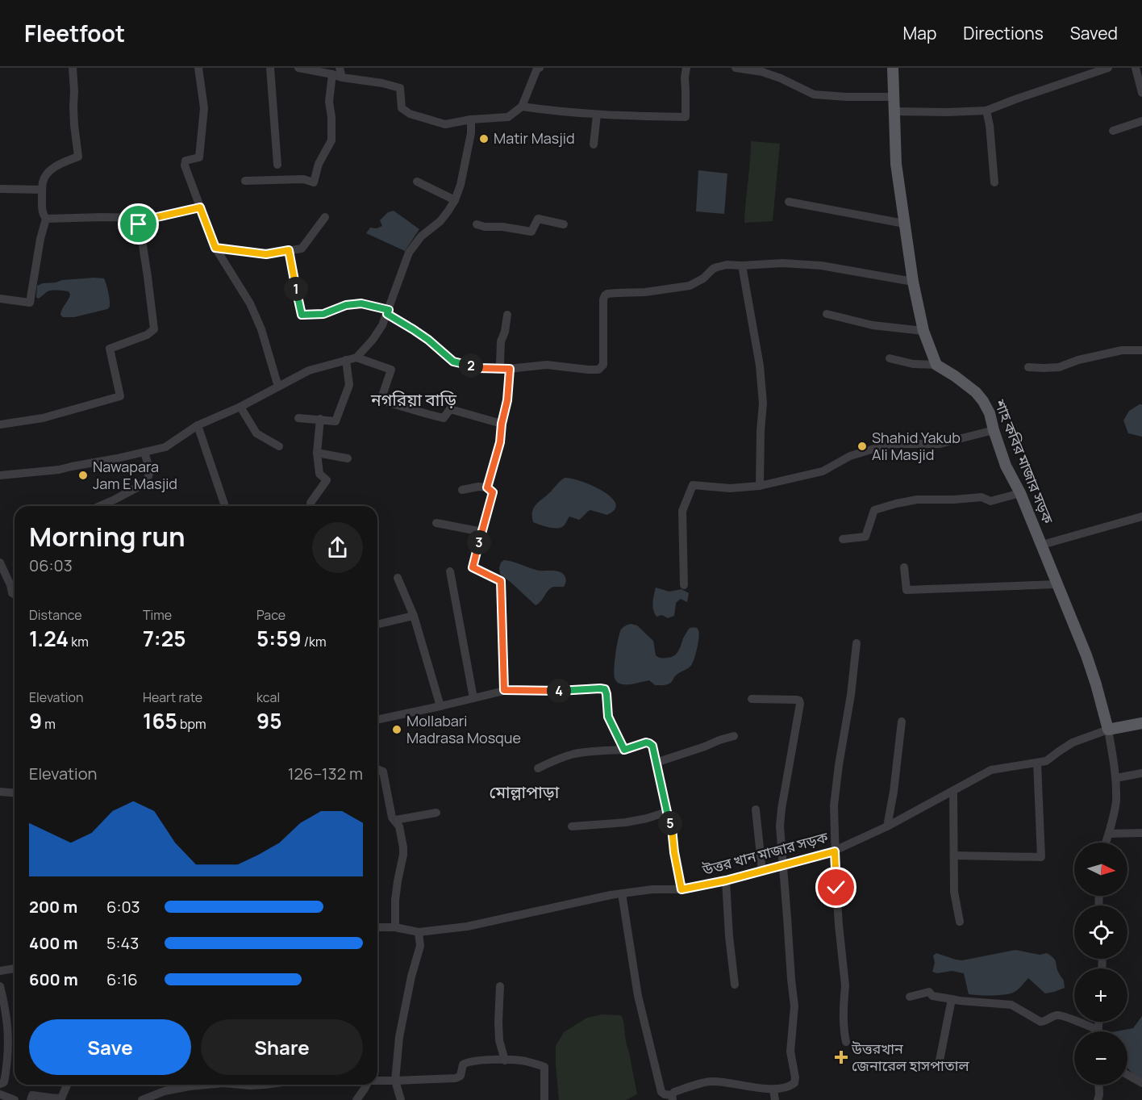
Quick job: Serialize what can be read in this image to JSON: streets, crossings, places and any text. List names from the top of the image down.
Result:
{
  "streets": {
    "main road": ["শাহ কবির মাজার সড়ক", "উত্তর খান মাজার সড়ক"]
  },
  "crossings": [
    ["শাহ কবির মাজার সড়ক", "উত্তর খান মাজার সড়ক"]
  ],
  "districts": ["নগরিয়া বাড়ি", "মোল্লাপাড়া"],
  "places": {
    "other": [
      "Matir Masjid",
      "Shahid Yakub Ali Masjid",
      "Nawapara Jam E Masjid",
      "Mollabari Madrasa Mosque"
    ],
    "health": ["উত্তরখান জেনারেল হাসপাতাল"]
  },
  "north": "right",
  "page": {
    "header": "Fleetfoot",
    "nav": ["Map", "Directions", "Saved"],
    "pins": [
      "1",
      "2",
      "3",
      "4",
      "5"
    ],
    "heading": ["Morning run", "06:03"],
    "stats": [
      ["Distance", "1.24 km"],
      ["Time", "7:25"],
      ["Pace", "5:59 /km"],
      ["Elevation", "9 m"],
      ["Heart rate", "165 bpm"],
      ["kcal", "95"]
    ],
    "chart": ["Elevation", "126–132 m"],
    "map_buttons": ["+", "−"],
    "list": [
      {
        "name": "200 m",
        "note": "6:03"
      },
      {
        "name": "400 m",
        "note": "5:43"
      },
      {
        "name": "600 m",
        "note": "6:16"
      }
    ],
    "buttons": ["Save", "Share"]
  }
}
